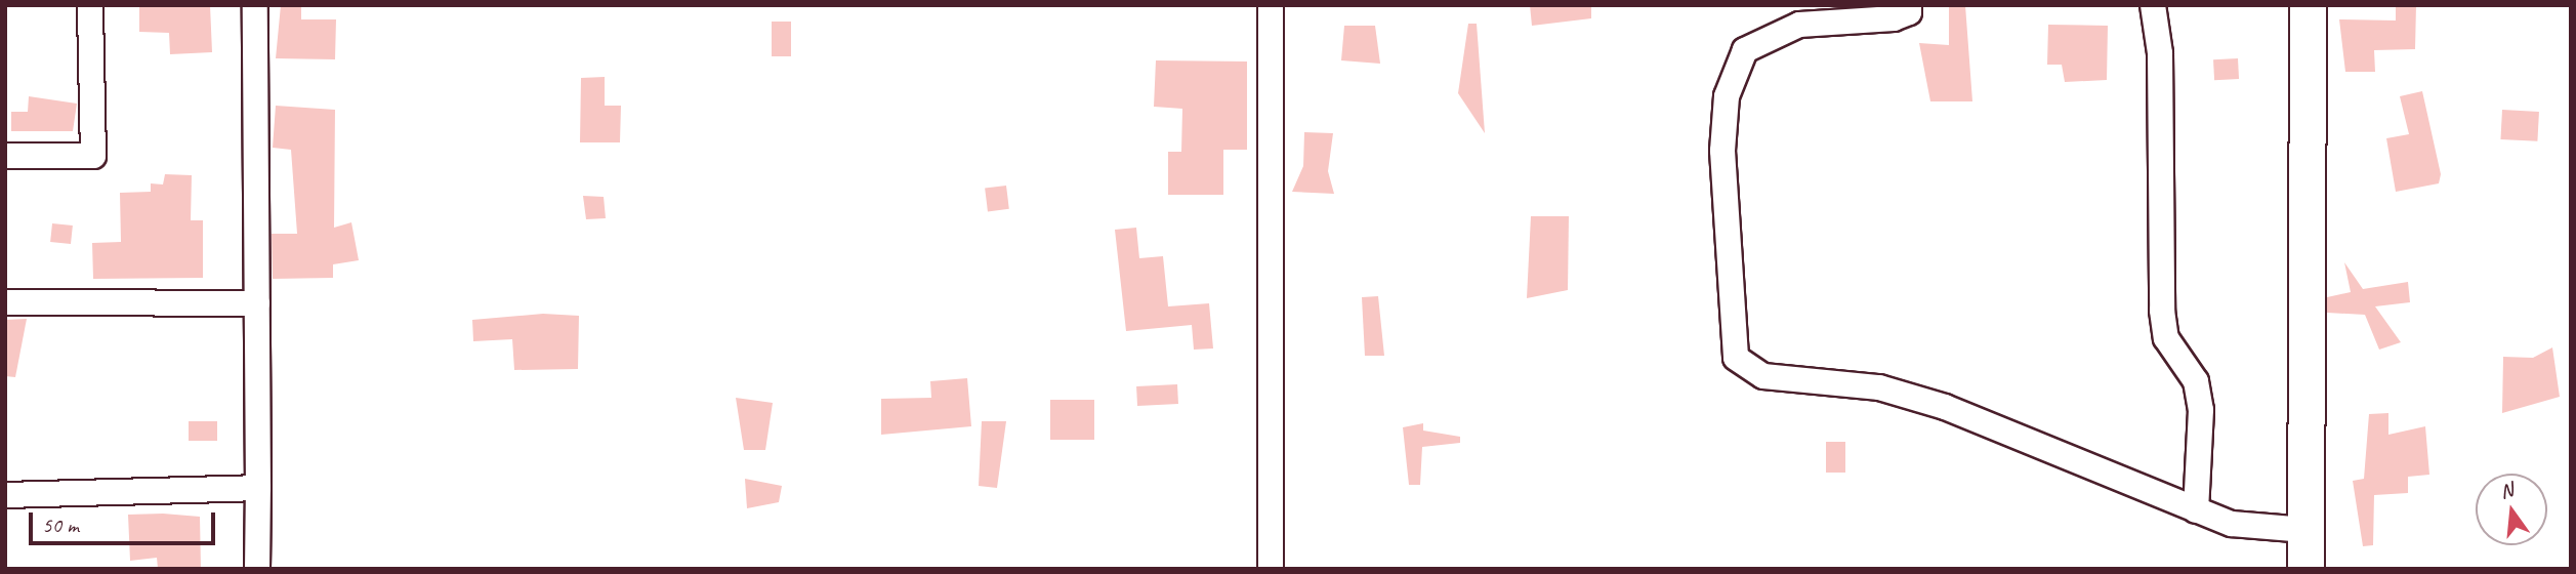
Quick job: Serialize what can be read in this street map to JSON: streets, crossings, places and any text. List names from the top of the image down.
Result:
{
  "scale_bar": "50 m",
  "north": "top"
}
